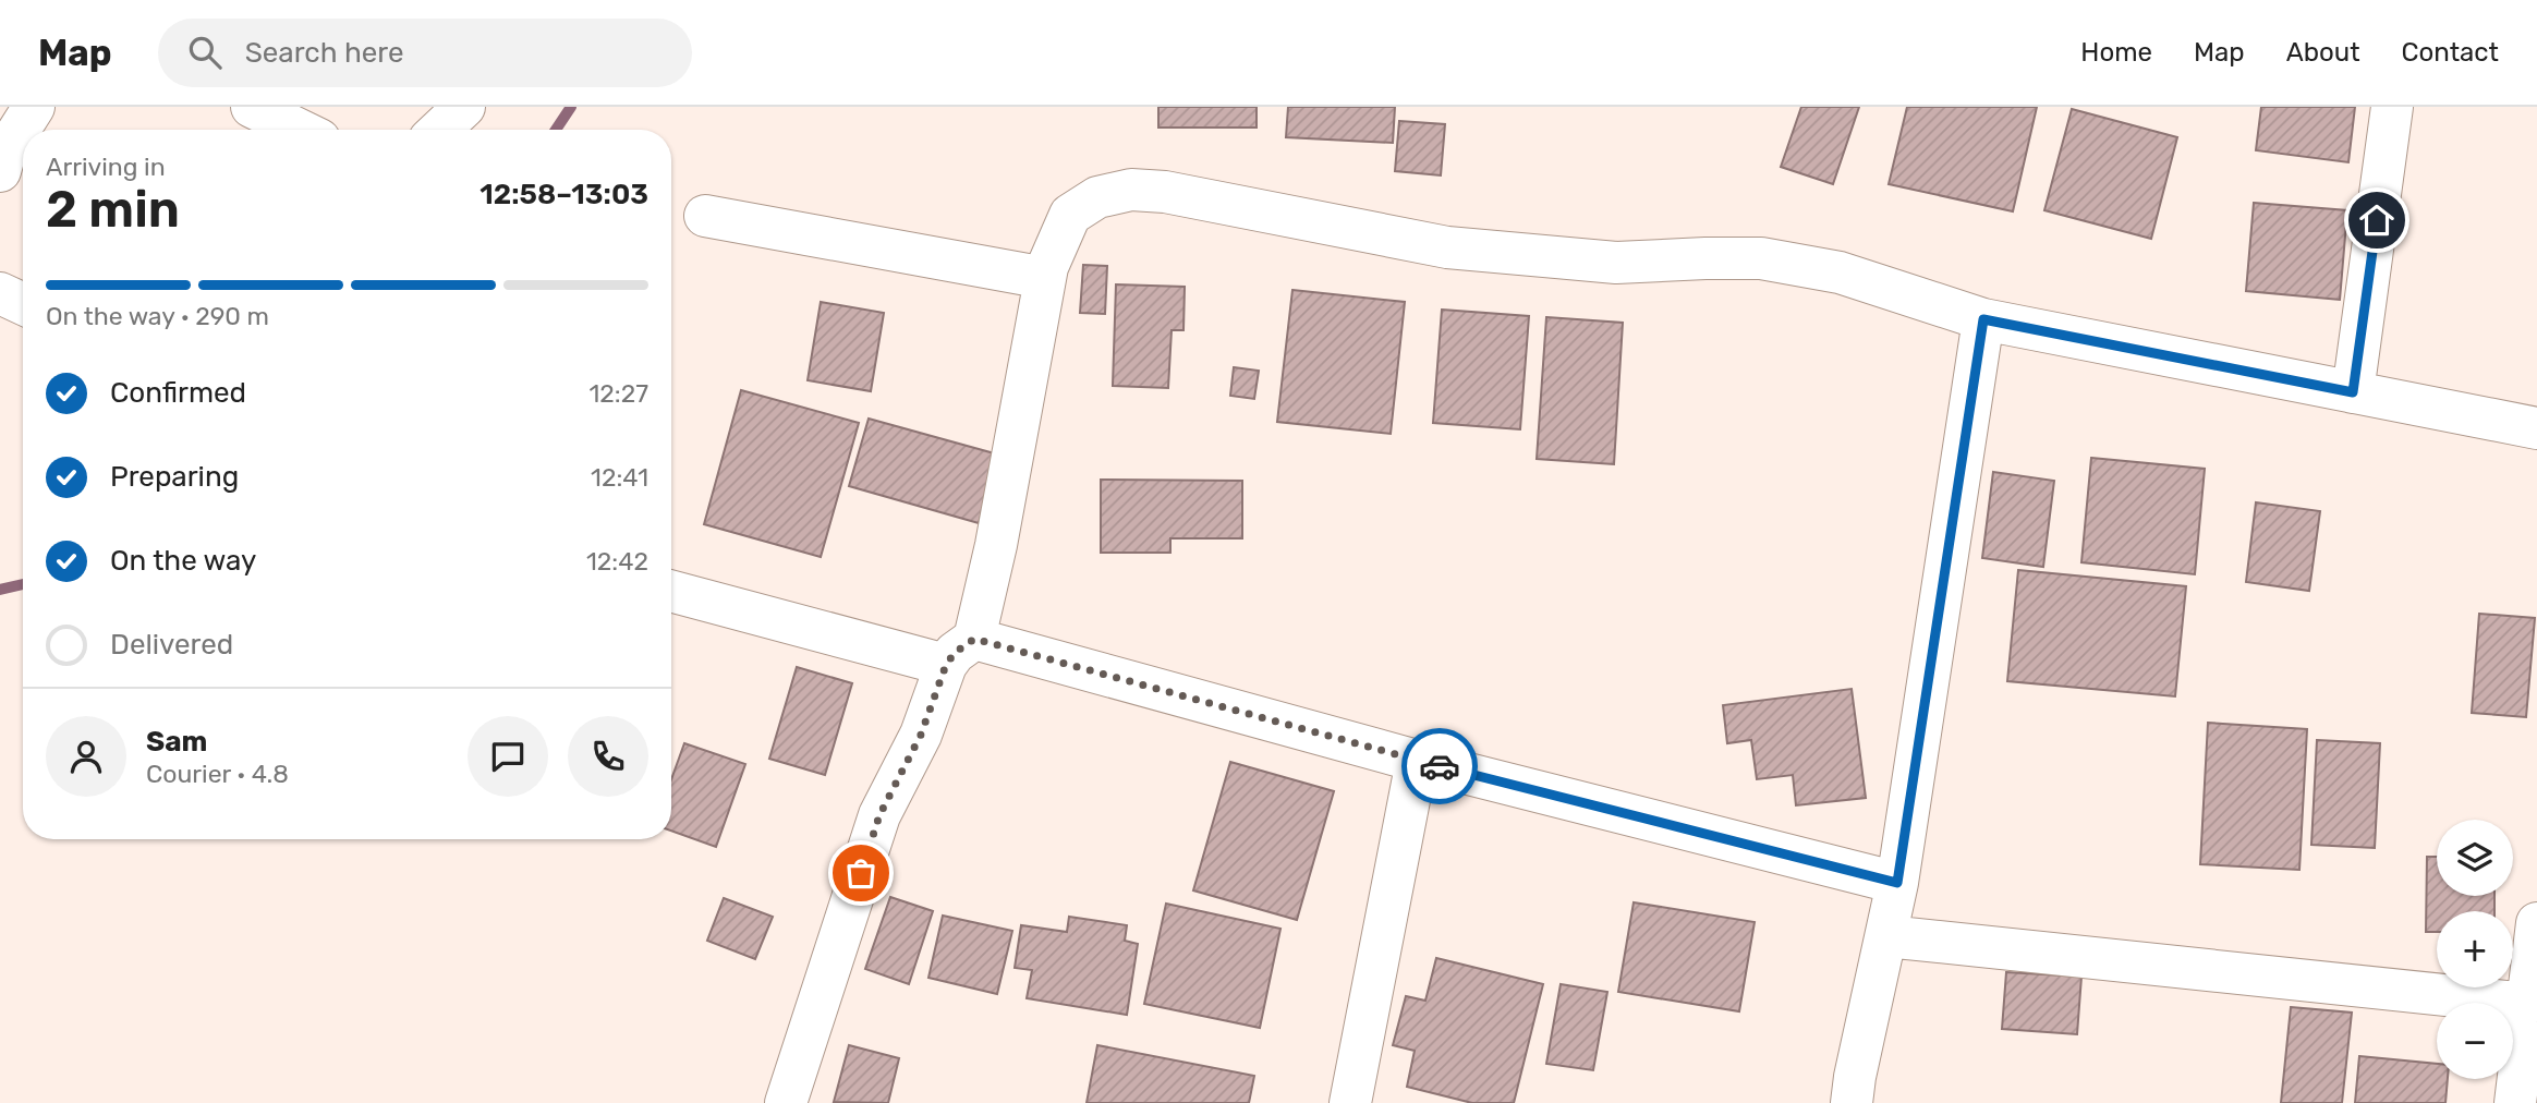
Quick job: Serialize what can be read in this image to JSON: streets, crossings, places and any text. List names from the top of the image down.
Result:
{
  "page": {
    "header": "Map",
    "search": "Search here",
    "nav": [
      "Home",
      "Map",
      "About",
      "Contact"
    ],
    "heading": ["2 min", "Arriving in", "12:58–13:03"],
    "panel": ["Sam", "Courier · 4.8"],
    "bar": "On the way · 290 m",
    "list": [
      ["Confirmed", "12:27"],
      ["Preparing", "12:41"],
      ["On the way", "12:42"],
      "Delivered"
    ],
    "map_buttons": ["+", "−"]
  }
}
